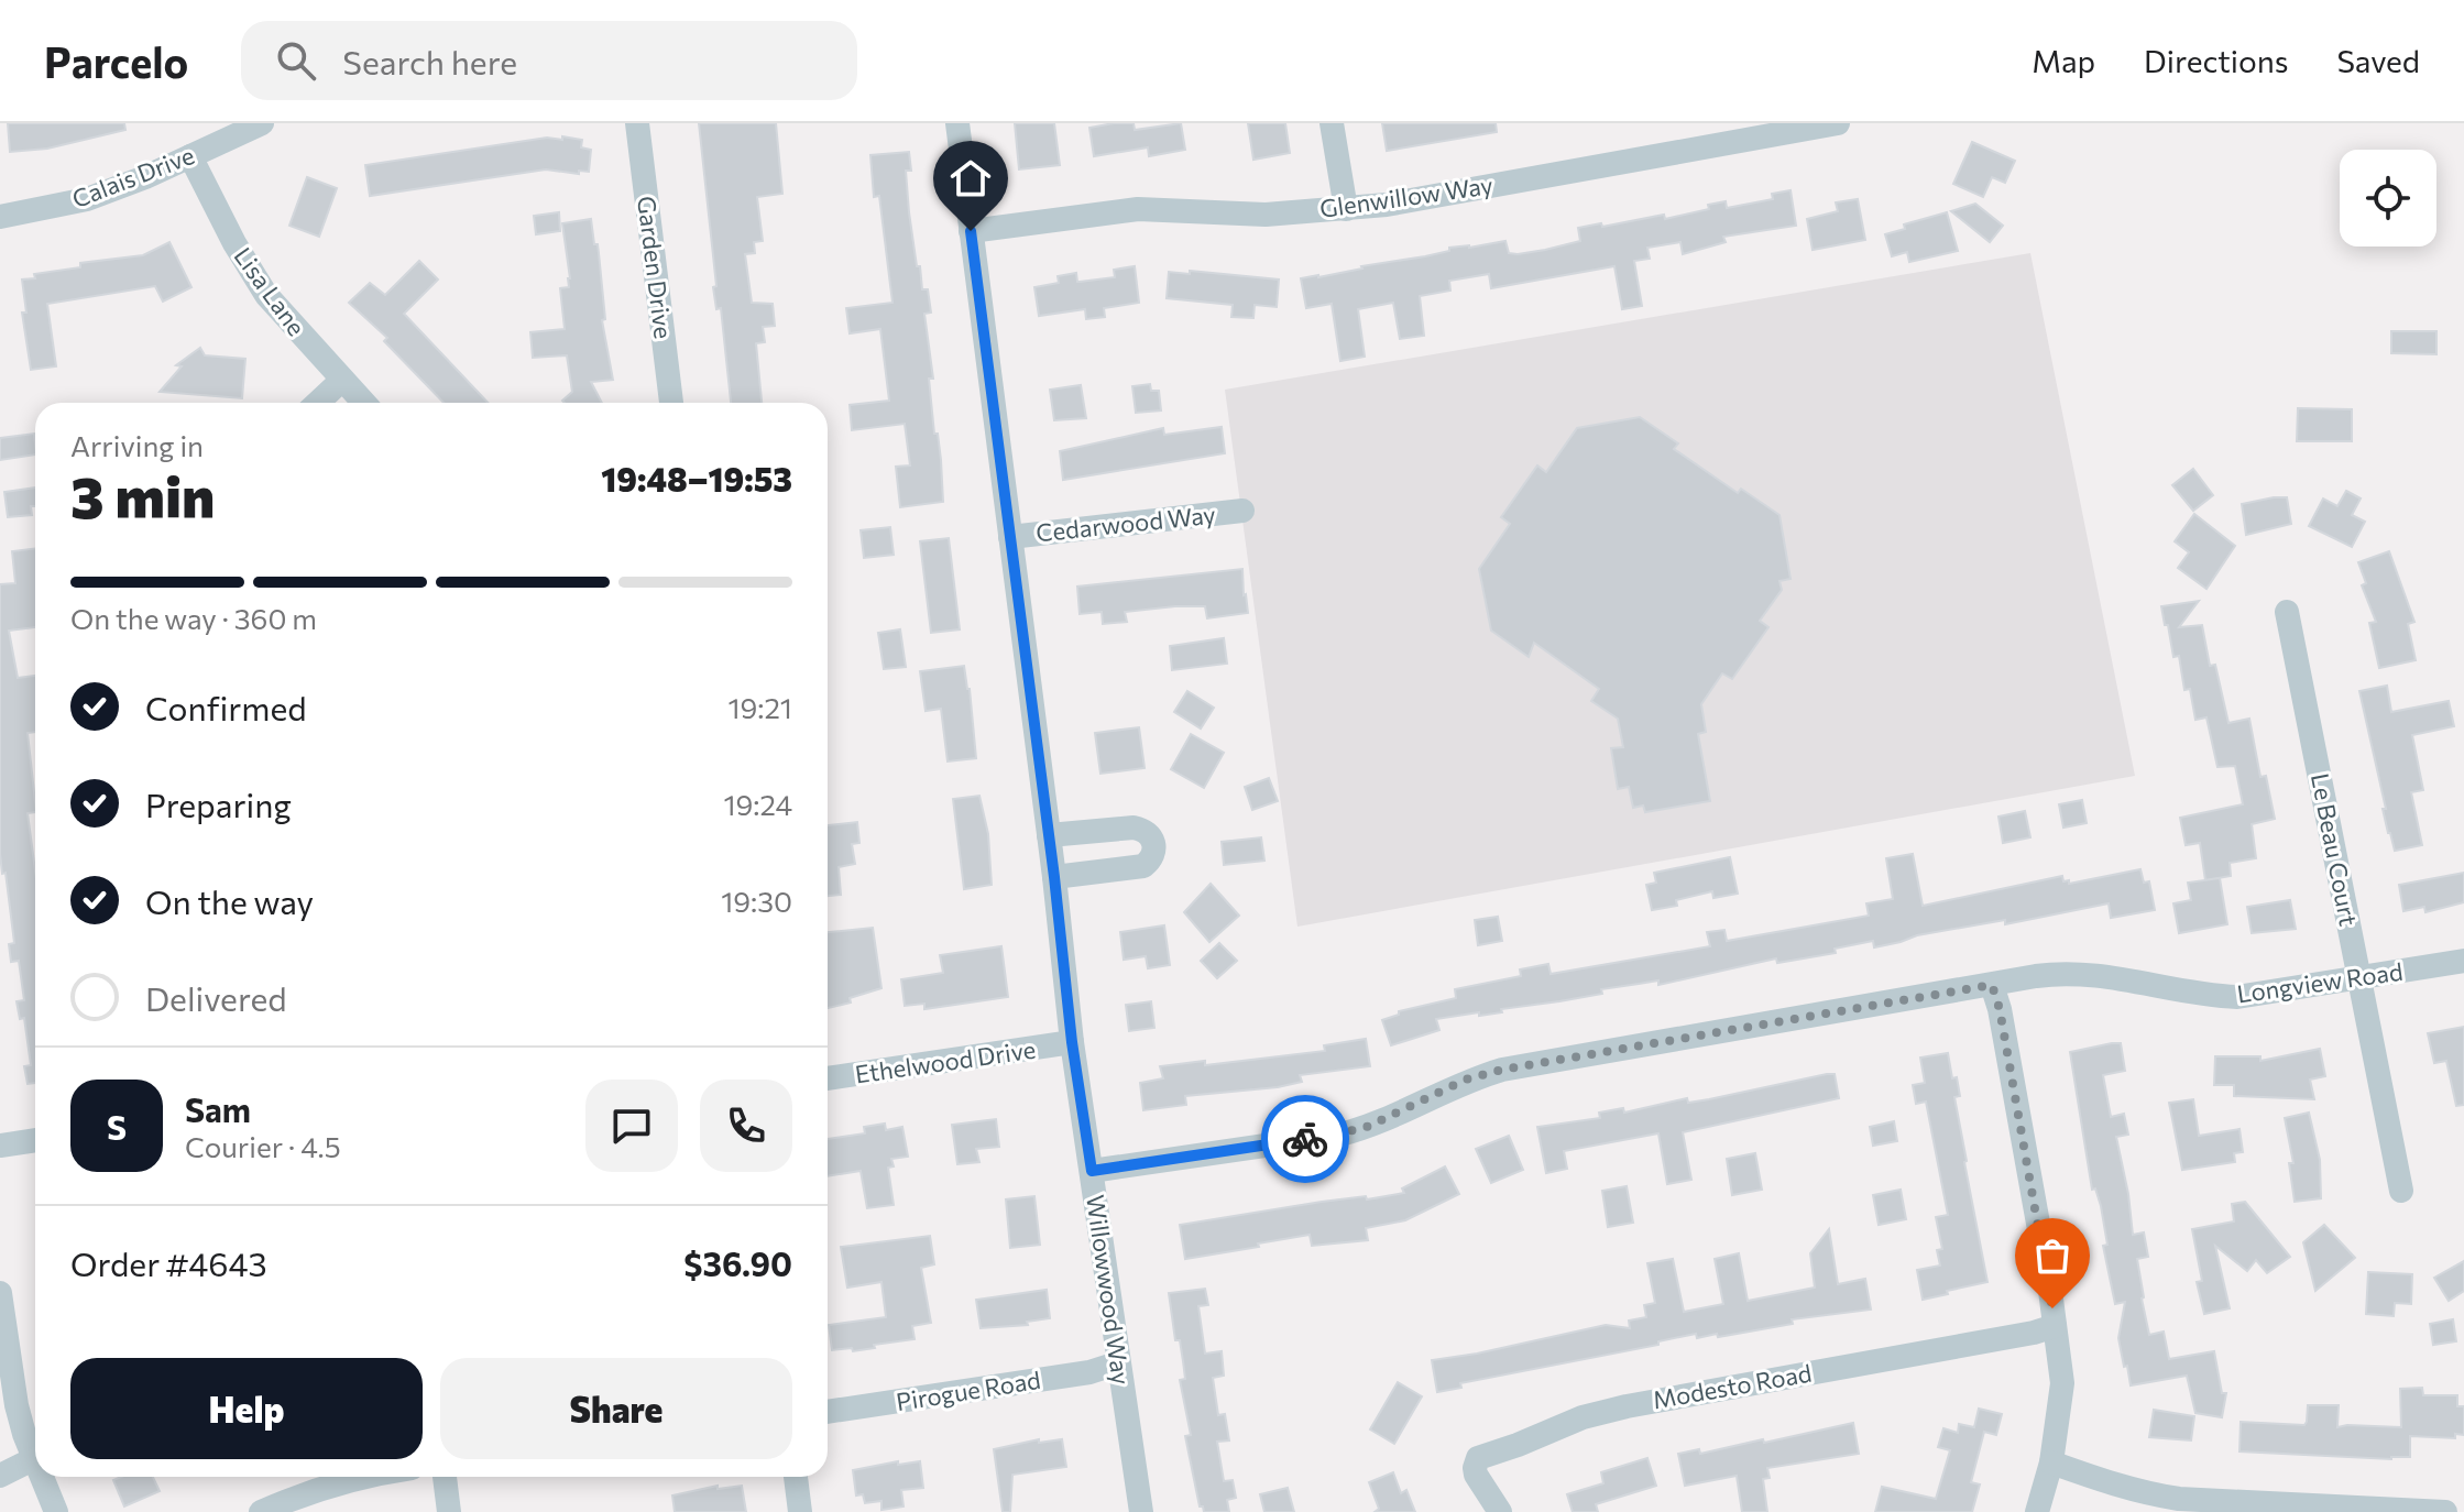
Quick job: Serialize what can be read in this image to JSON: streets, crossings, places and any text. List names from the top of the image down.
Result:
{
  "streets": {
    "street": [
      "Calais Drive",
      "Glenwillow Way",
      "Garden Drive",
      "Lisa Lane",
      "Cedarwood Way",
      "Le Beau Court",
      "Longview Road",
      "Ethelwood Drive",
      "Willowwood Way",
      "Modesto Road",
      "Pirogue Road"
    ]
  },
  "crossings": [
    ["Calais Drive", "Lisa Lane"],
    ["Glenwillow Way", "Willowwood Way"],
    ["Cedarwood Way", "Willowwood Way"],
    ["Le Beau Court", "Longview Road"],
    ["Longview Road", "Willowwood Way"],
    ["Ethelwood Drive", "Willowwood Way"],
    ["Willowwood Way", "Pirogue Road"]
  ],
  "page": {
    "header": "Parcelo",
    "search": "Search here",
    "nav": ["Map", "Directions", "Saved"],
    "heading": ["3 min", "Arriving in", "19:48–19:53"],
    "panel": [
      "Sam",
      "Courier · 4.5",
      "Order #4643",
      "$36.90"
    ],
    "bar": "On the way · 360 m",
    "list": [
      ["Confirmed", "19:21"],
      ["Preparing", "19:24"],
      ["On the way", "19:30"],
      "Delivered"
    ],
    "round": "S",
    "buttons": ["Help", "Share"]
  }
}
